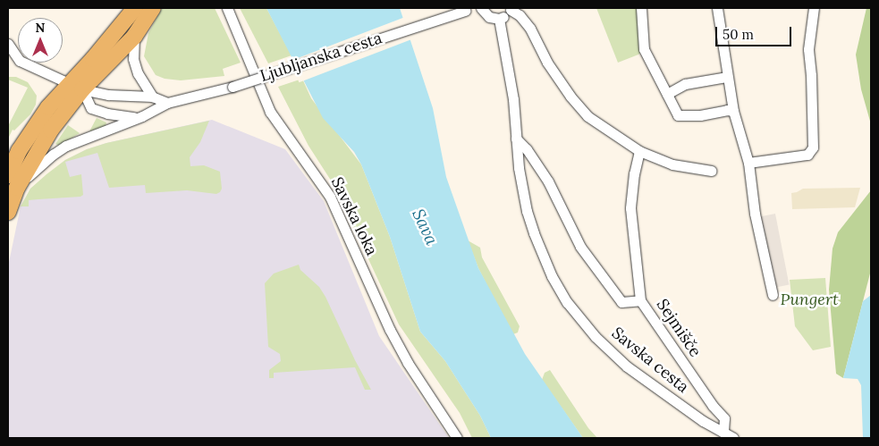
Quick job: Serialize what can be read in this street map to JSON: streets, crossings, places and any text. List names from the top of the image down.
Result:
{
  "streets": {
    "main road": ["Ljubljanska cesta"],
    "street": ["Savska loka", "Sejmišče", "Savska cesta"]
  },
  "crossings": [
    ["Sejmišče", "Savska cesta"]
  ],
  "water": ["Sava"],
  "parks": ["Pungert"],
  "scale_bar": "50 m",
  "north": "top"
}
